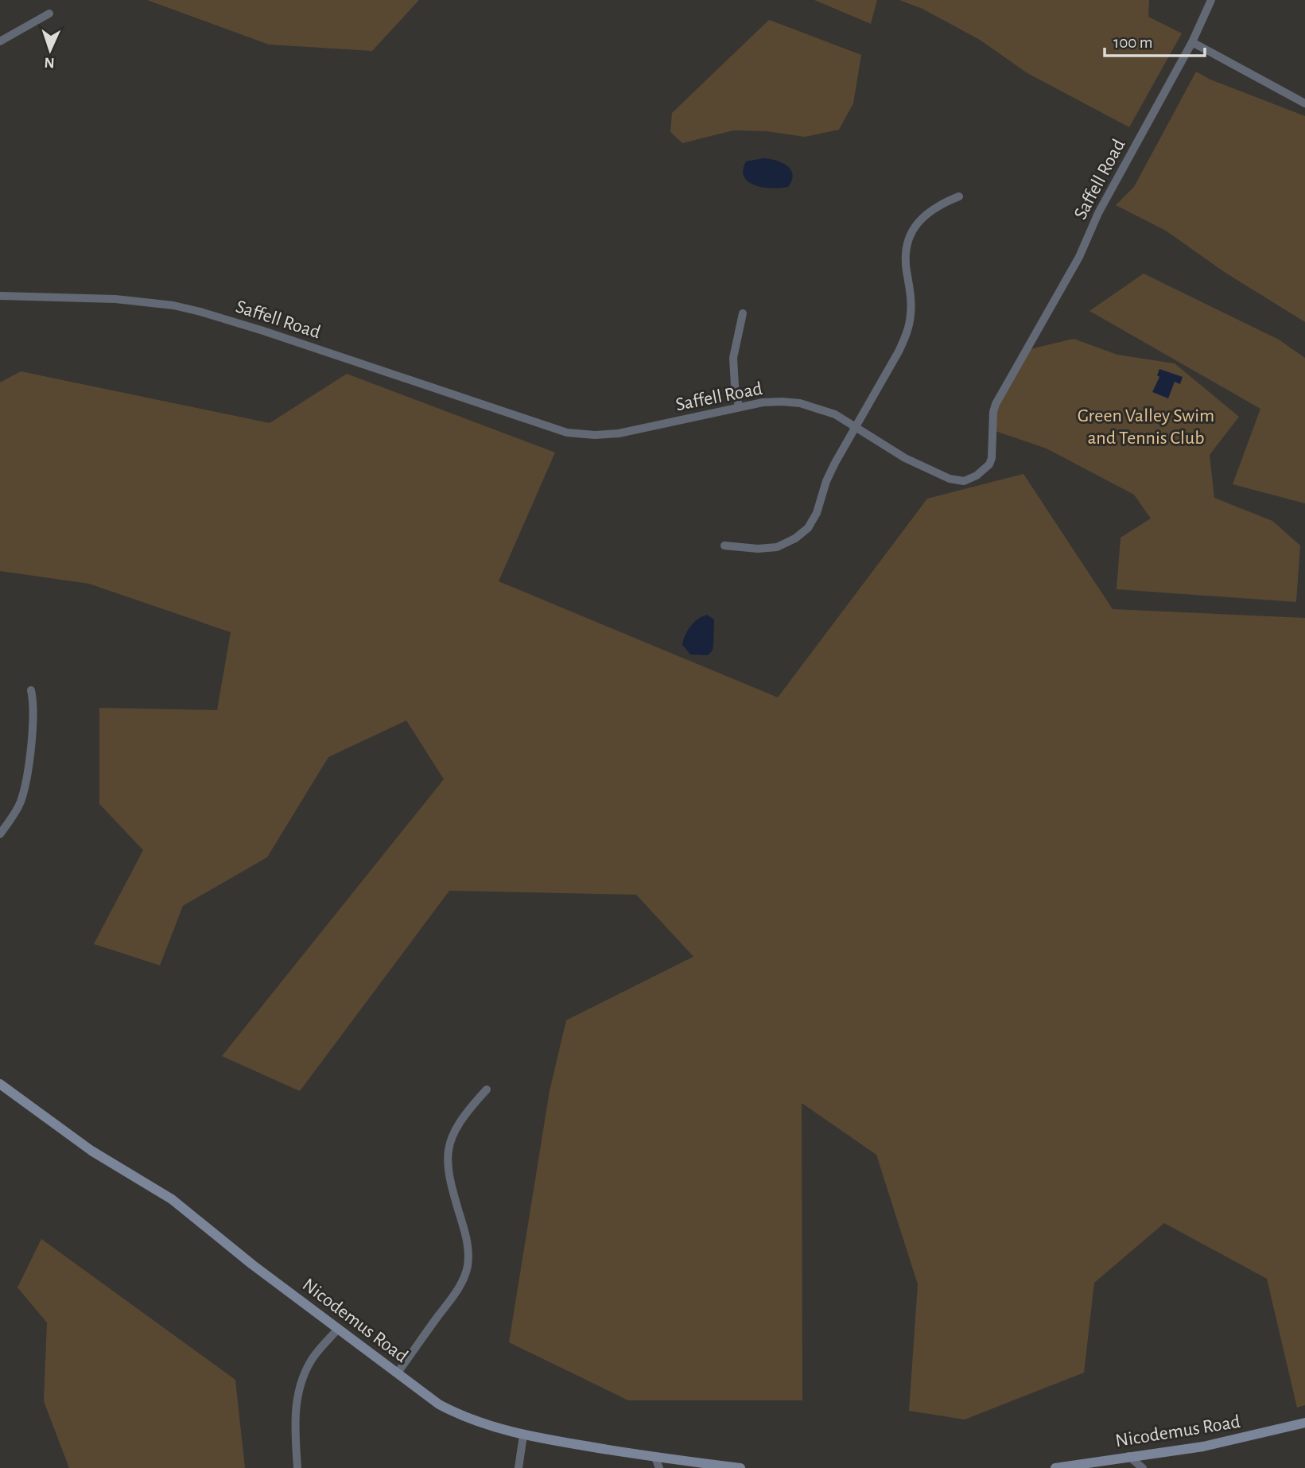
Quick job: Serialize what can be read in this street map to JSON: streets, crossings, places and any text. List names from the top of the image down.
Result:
{
  "streets": {
    "street": ["Saffell Road", "Nicodemus Road"]
  },
  "parks": ["Green Valley Swim and Tennis Club"],
  "scale_bar": "100 m",
  "north": "bottom"
}
